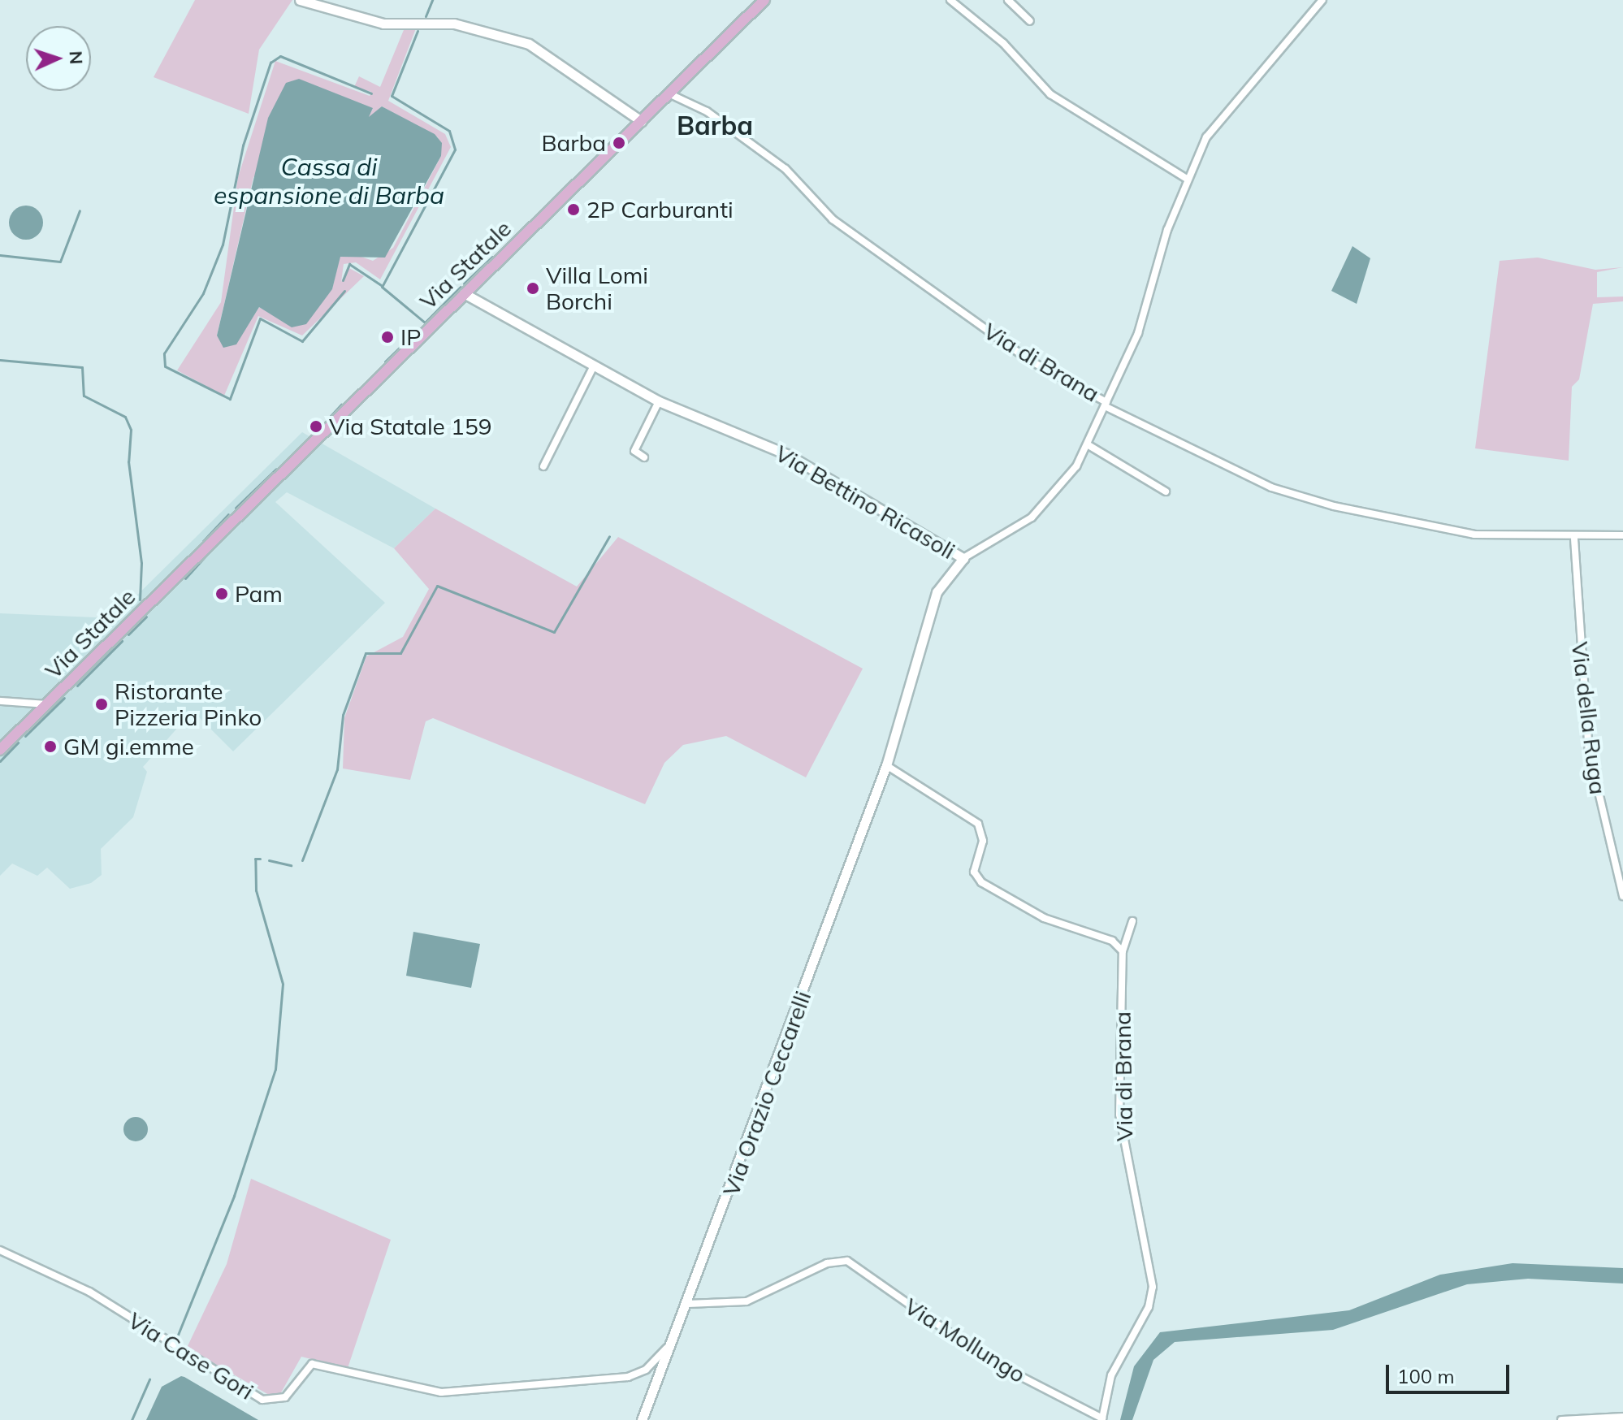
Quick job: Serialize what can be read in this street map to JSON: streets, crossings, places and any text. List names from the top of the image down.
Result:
{
  "streets": {
    "main road": ["Via Statale"],
    "street": [
      "Via di Brana",
      "Via Bettino Ricasoli",
      "Via della Ruga",
      "Via Orazio Ceccarelli",
      "Via Mollungo",
      "Via Case Gori"
    ]
  },
  "crossings": [
    ["Via Statale", "Via di Brana"],
    ["Via Statale", "Via Bettino Ricasoli"],
    ["Via di Brana", "Via Bettino Ricasoli"],
    ["Via di Brana", "Via Orazio Ceccarelli"],
    ["Via di Brana", "Via Mollungo"],
    ["Via Orazio Ceccarelli", "Via Mollungo"],
    ["Via Orazio Ceccarelli", "Via Case Gori"]
  ],
  "districts": ["Barba"],
  "water": ["Cassa di espansione di Barba"],
  "places": [
    "Barba",
    "2P Carburanti",
    "Villa Lomi Borchi",
    "IP",
    "Via Statale 159",
    "Pam",
    "Ristorante Pizzeria Pinko",
    "GM gi.emme"
  ],
  "scale_bar": "100 m",
  "north": "right"
}
